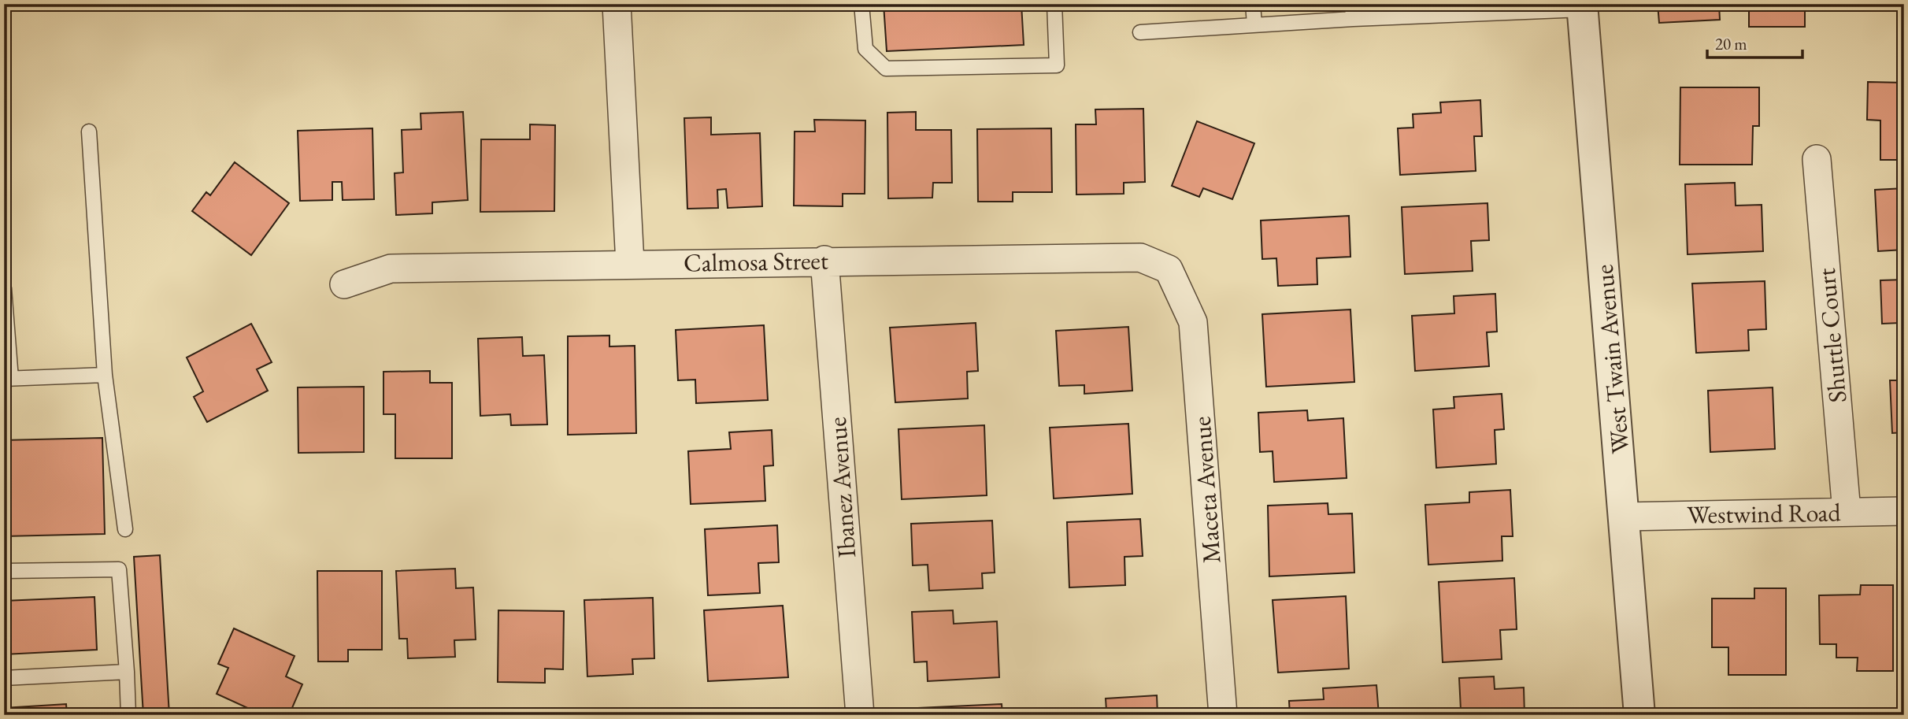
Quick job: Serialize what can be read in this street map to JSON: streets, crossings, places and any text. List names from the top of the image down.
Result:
{
  "streets": {
    "street": [
      "Calmosa Street",
      "Shuttle Court",
      "West Twain Avenue",
      "Ibanez Avenue",
      "Maceta Avenue",
      "Westwind Road"
    ]
  },
  "crossings": [
    ["Calmosa Street", "Ibanez Avenue"],
    ["Calmosa Street", "Maceta Avenue"],
    ["Shuttle Court", "Westwind Road"],
    ["West Twain Avenue", "Westwind Road"]
  ],
  "scale_bar": "20 m"
}
